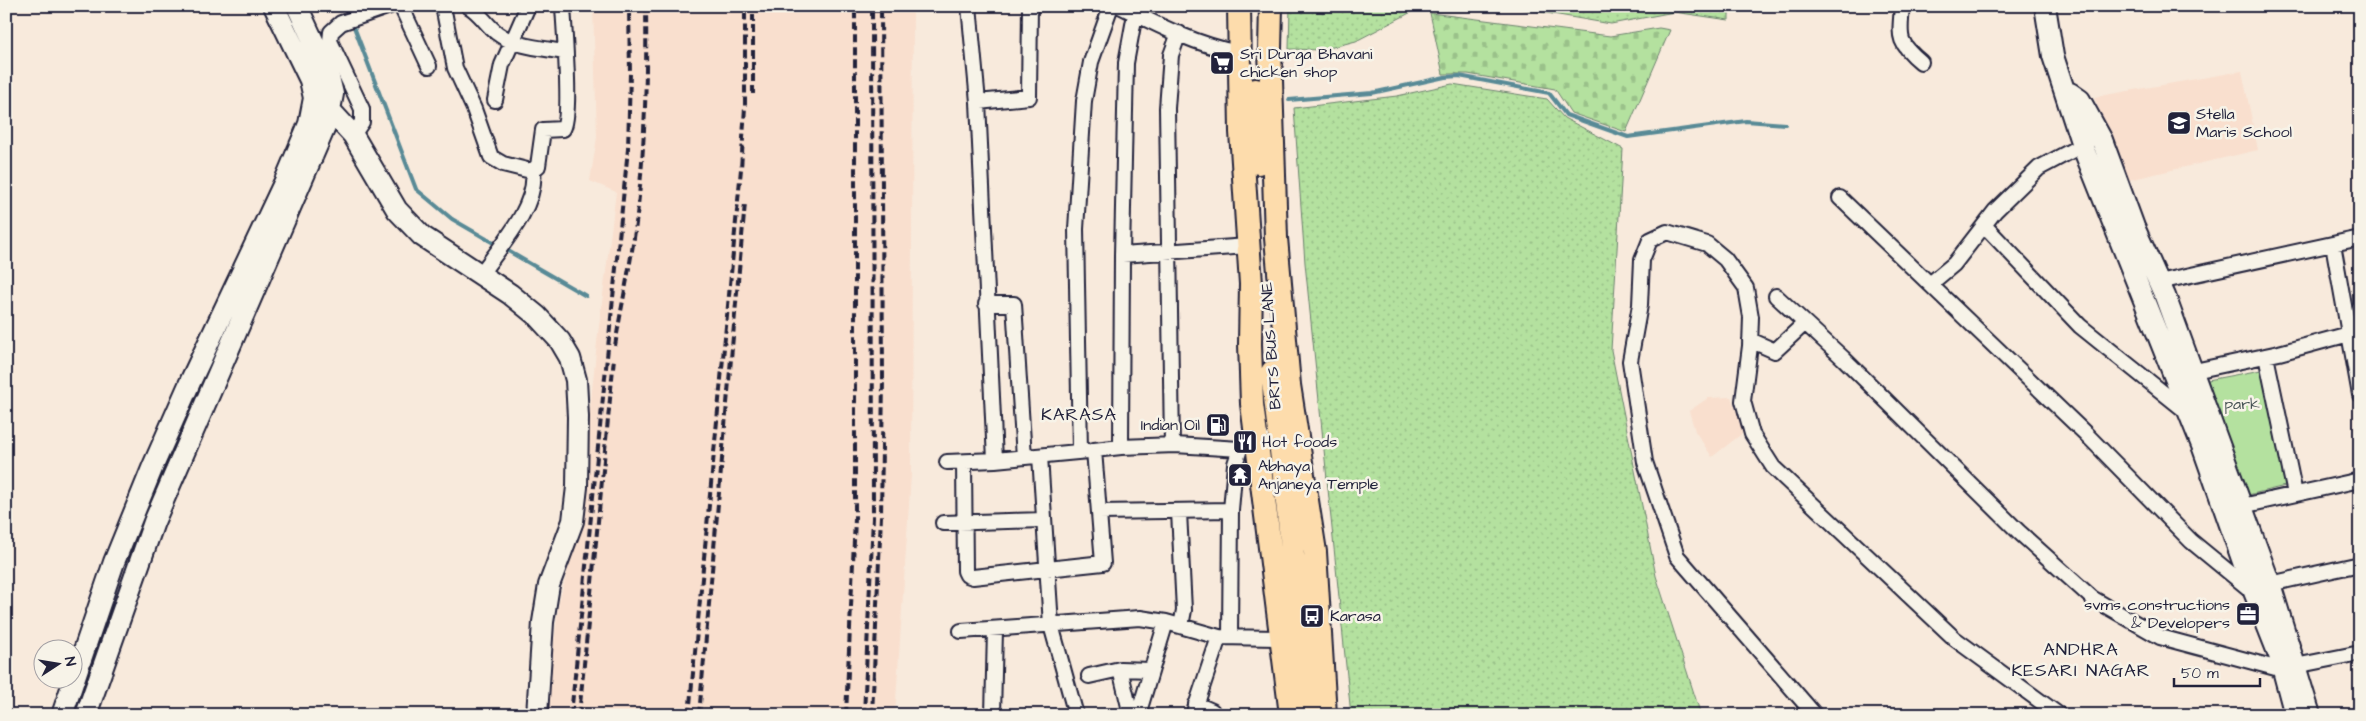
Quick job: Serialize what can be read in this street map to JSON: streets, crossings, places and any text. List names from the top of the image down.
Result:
{
  "streets": {
    "main road": ["BRTS BUS LANE"]
  },
  "districts": ["KARASA", "ANDHRA KESARI NAGAR"],
  "parks": ["park"],
  "places": {
    "supermarket": ["Sri Durga Bhavani chicken shop"],
    "school or university": ["Stella Maris School"],
    "fuel station": ["Indian Oil"],
    "restaurant": ["Hot foods"],
    "temple": ["Abhaya Anjaneya Temple"],
    "office": ["svms constructions & Developers"],
    "bus stop": ["Karasa"]
  },
  "scale_bar": "50 m",
  "north": "right"
}
